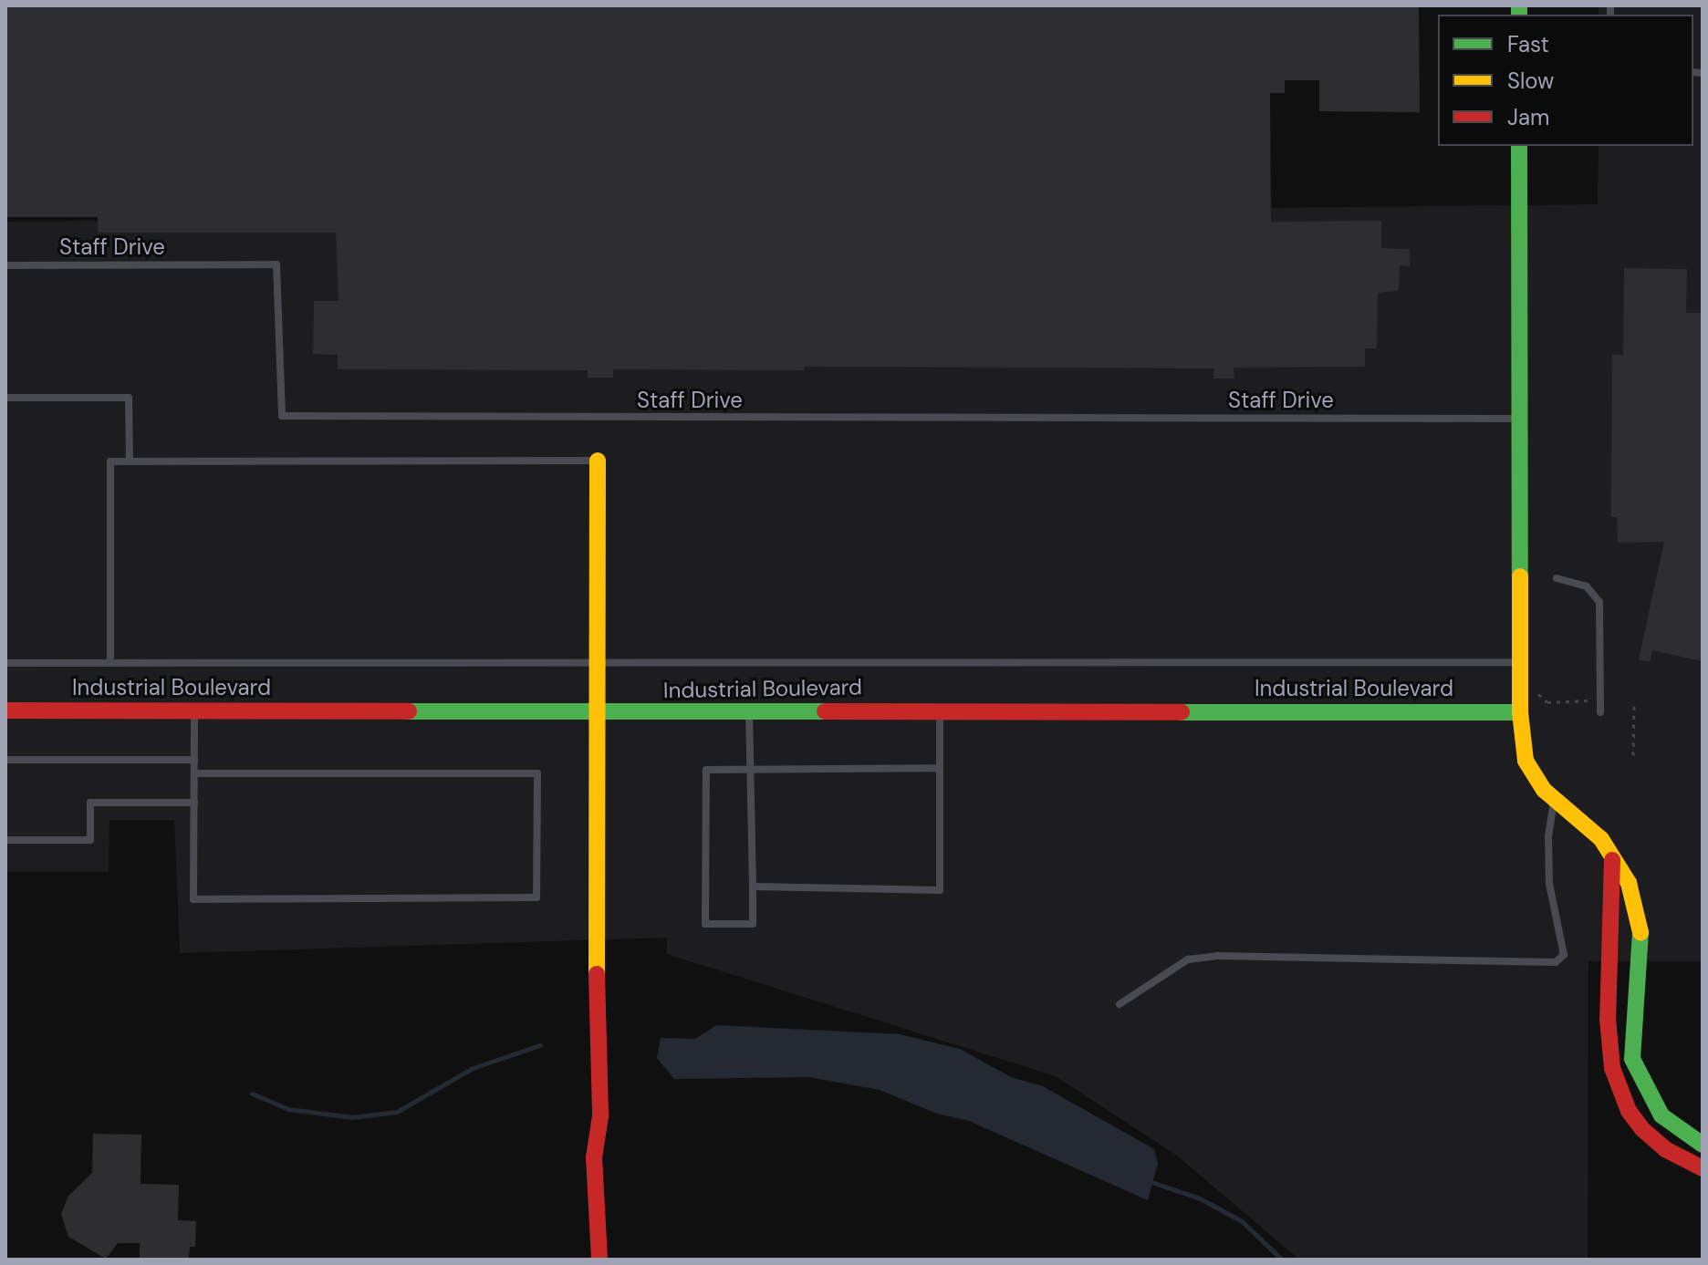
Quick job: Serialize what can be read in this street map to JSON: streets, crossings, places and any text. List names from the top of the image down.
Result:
{
  "streets": {
    "street": ["Industrial Boulevard"],
    "lane": ["Staff Drive"]
  },
  "legend": ["Fast", "Slow", "Jam"]
}
